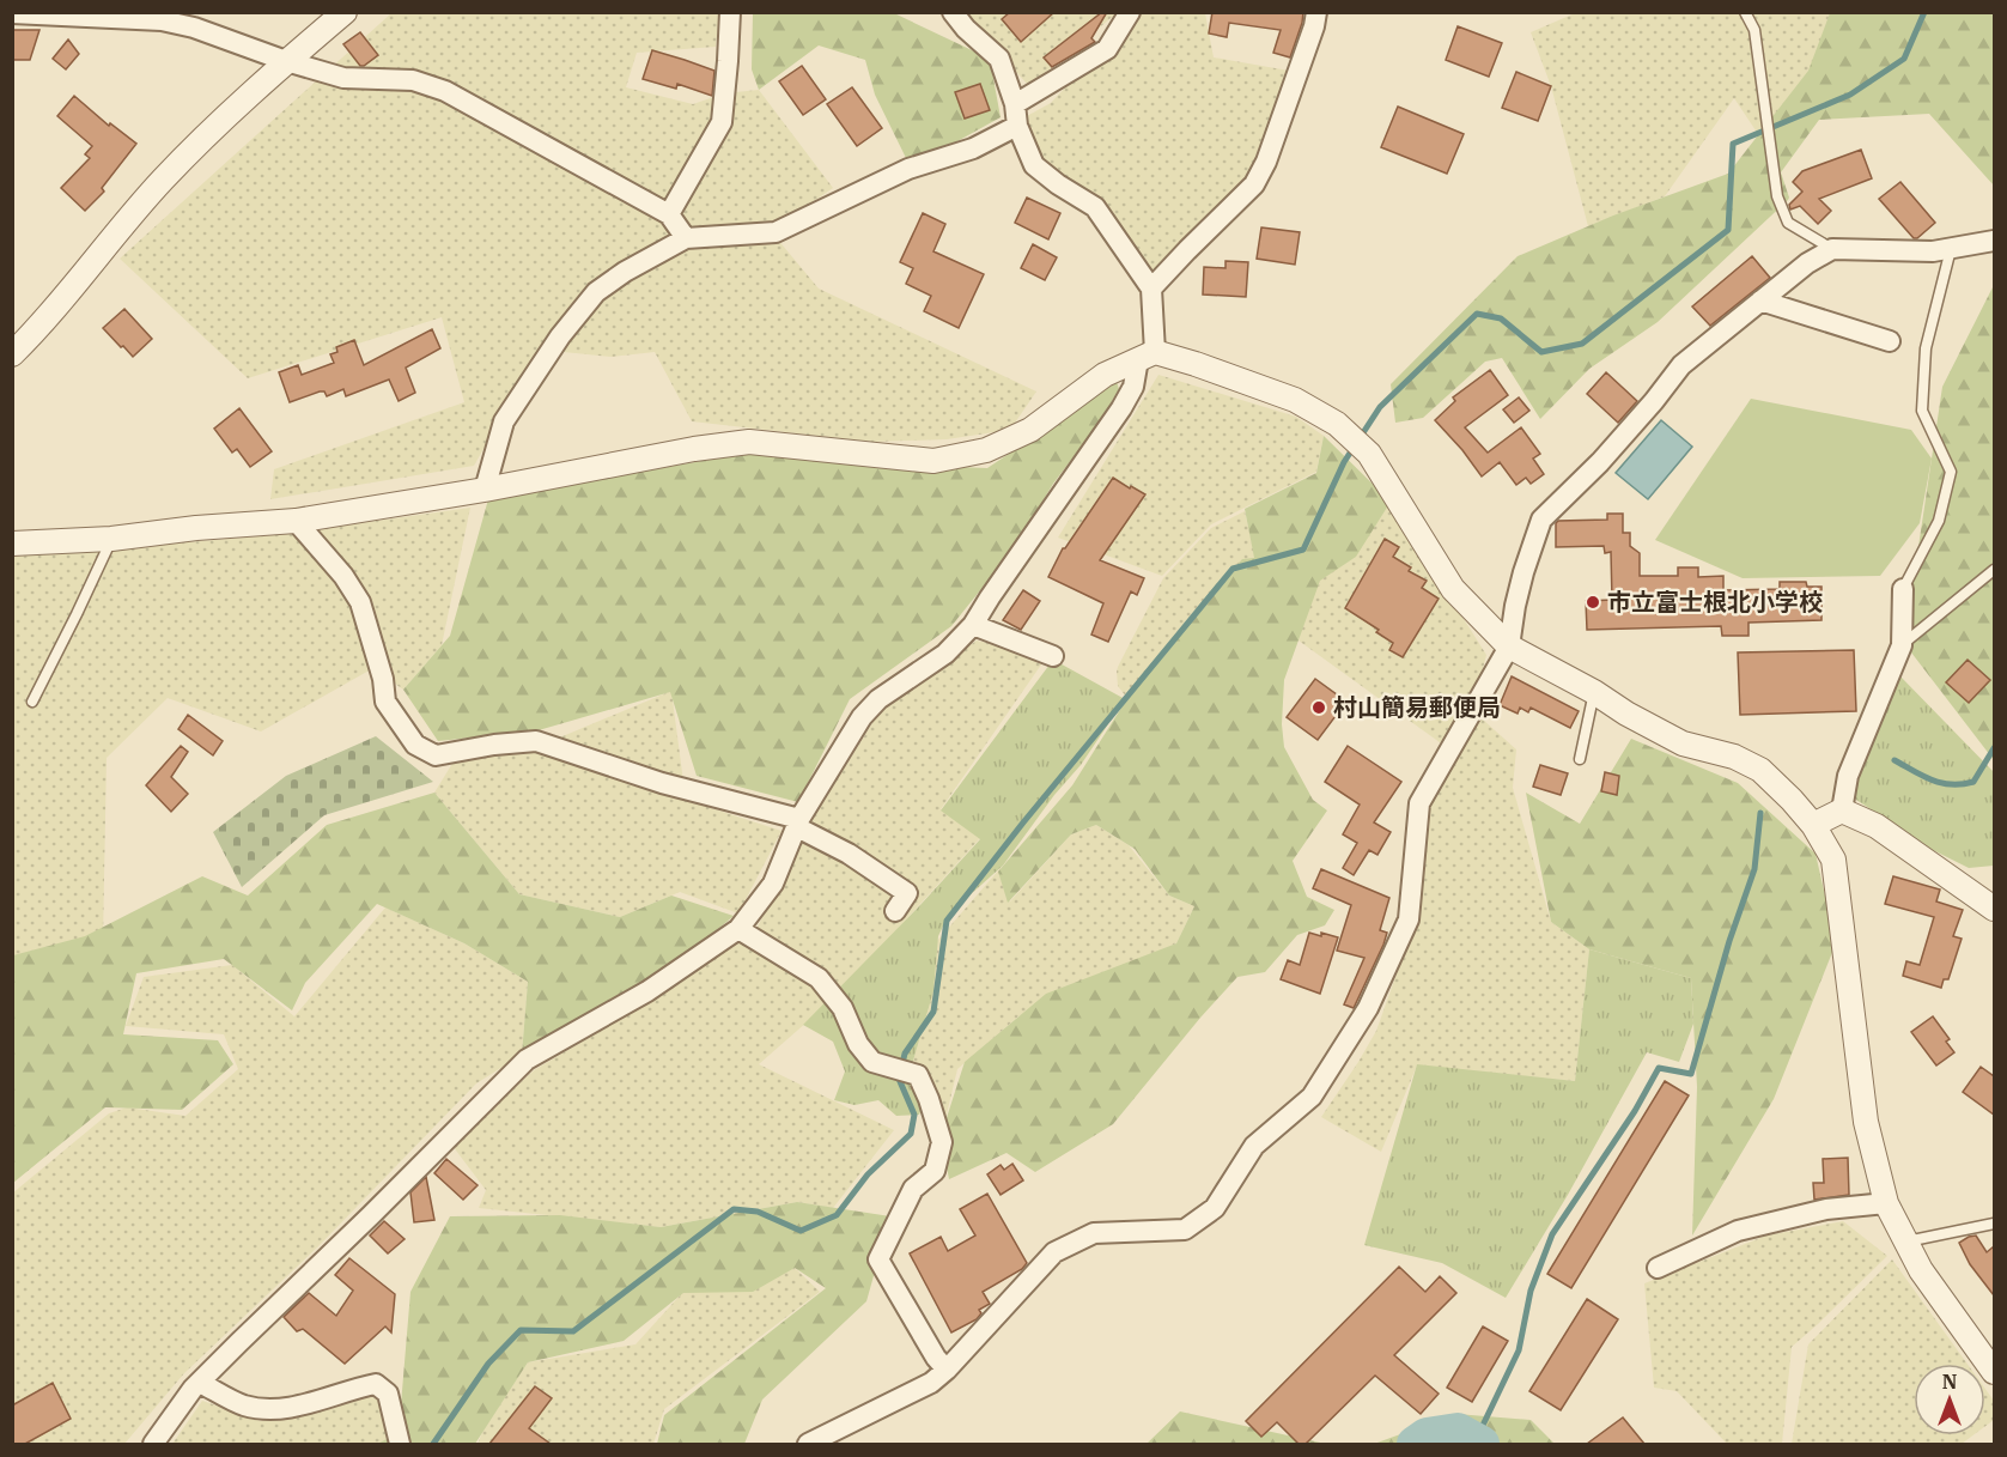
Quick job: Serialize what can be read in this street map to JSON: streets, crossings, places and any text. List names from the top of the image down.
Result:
{
  "places": ["市立富士根北小学校", "村山簡易郵便局"],
  "north": "top"
}
